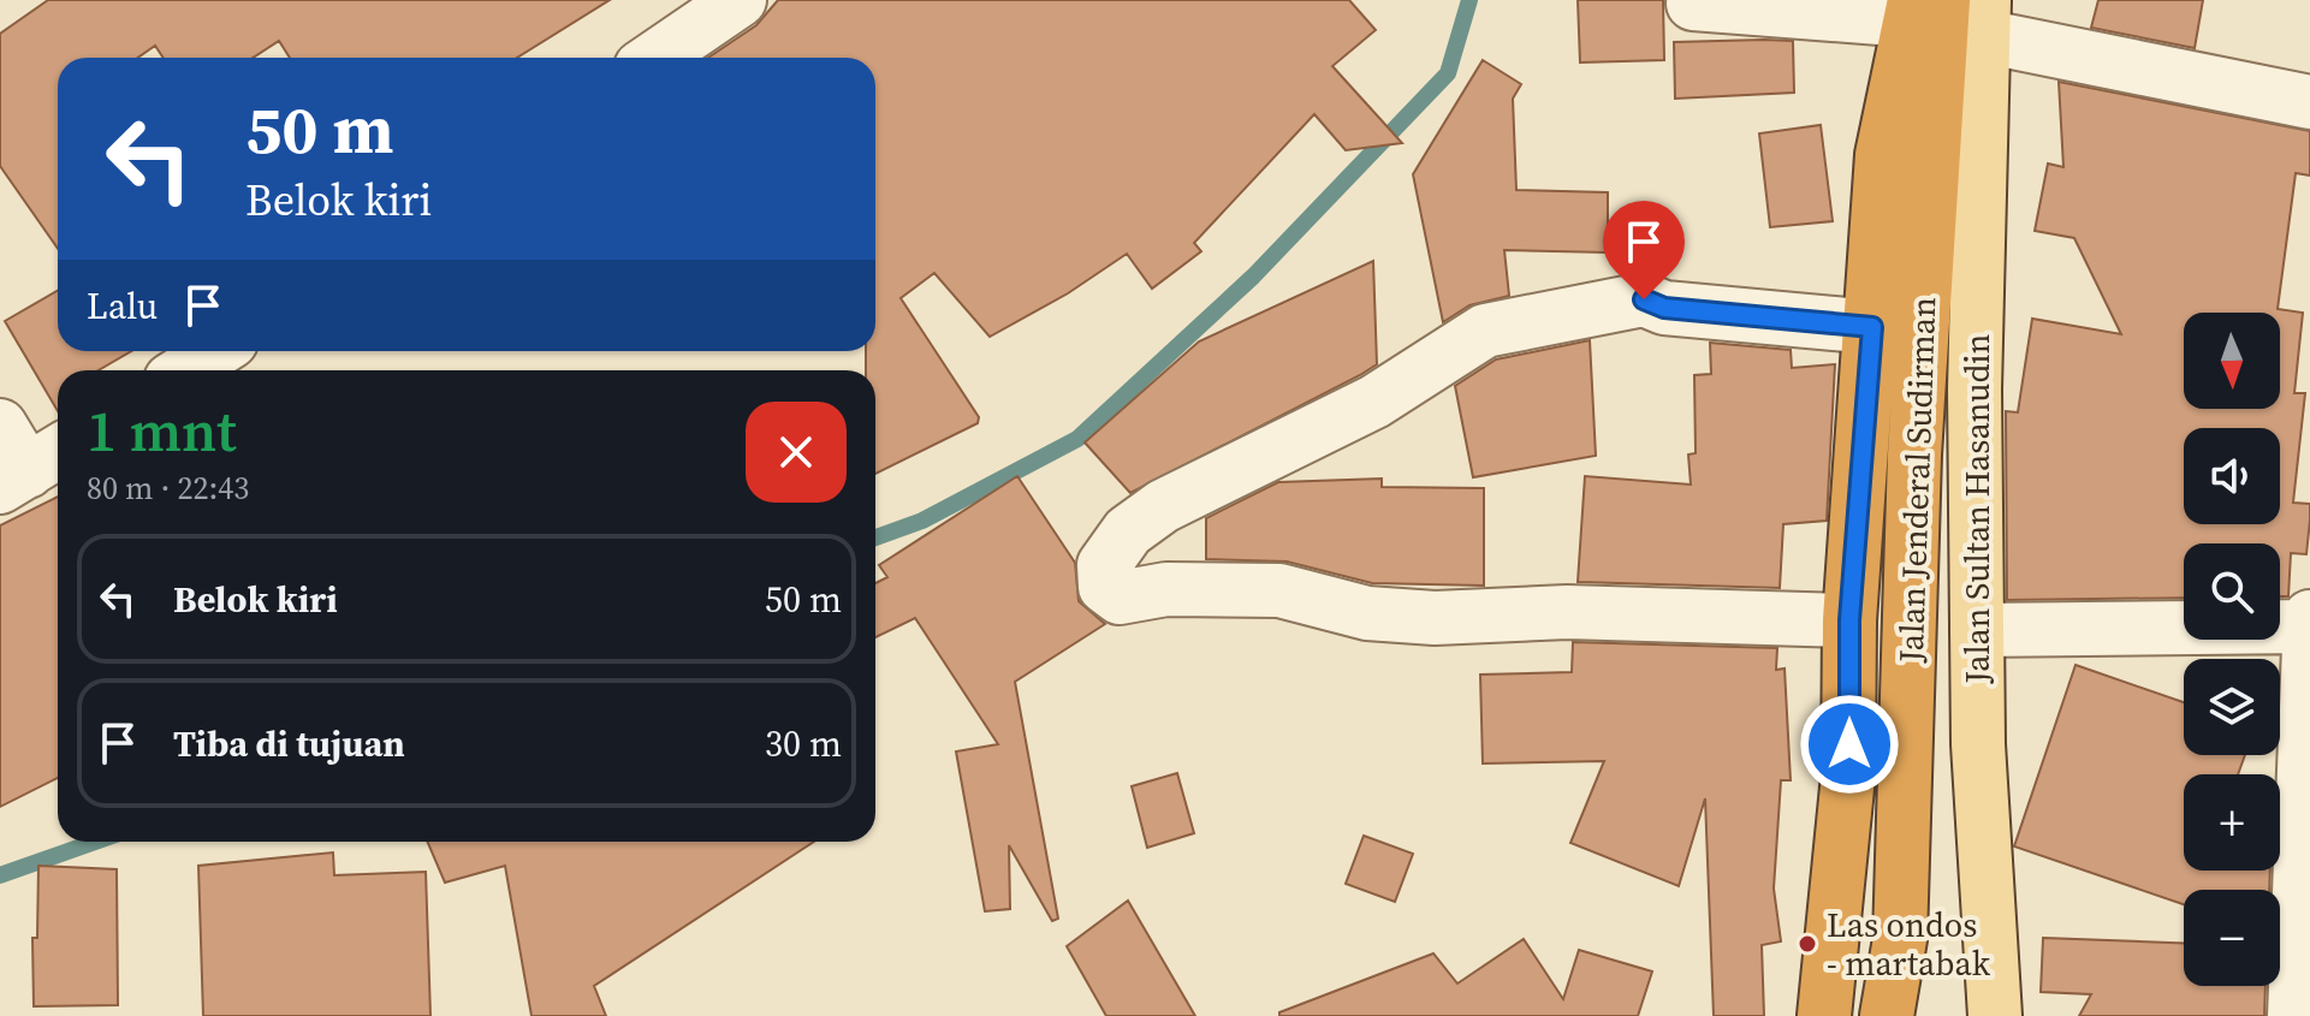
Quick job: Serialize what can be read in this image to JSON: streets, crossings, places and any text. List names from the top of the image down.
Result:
{
  "streets": {
    "highway": ["Jalan Jenderal Sudirman"],
    "main road": ["Jalan Sultan Hasanudin"]
  },
  "places": ["Las ondos - martabak"],
  "north": "bottom",
  "page": {
    "turn": ["50 m", "Belok kiri"],
    "then": "Lalu",
    "map_buttons": ["+", "−"],
    "heading": ["1 mnt", "80 m · 22:43"],
    "list": [
      {
        "name": "Belok kiri",
        "value": "50 m"
      },
      {
        "name": "Tiba di tujuan",
        "value": "30 m"
      }
    ]
  }
}
